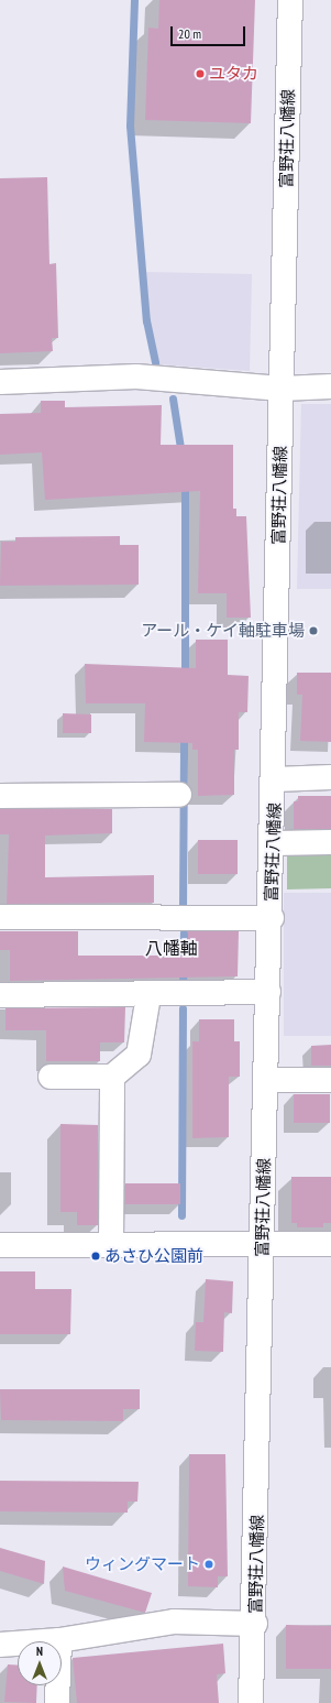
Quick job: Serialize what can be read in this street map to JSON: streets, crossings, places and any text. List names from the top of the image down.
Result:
{
  "streets": {
    "street": ["富野荘八幡線"]
  },
  "districts": ["八幡軸"],
  "places": [
    "ユタカ",
    "アール・ケイ軸駐車場",
    "あさひ公園前",
    "ウィングマート"
  ],
  "scale_bar": "20 m",
  "north": "top"
}
